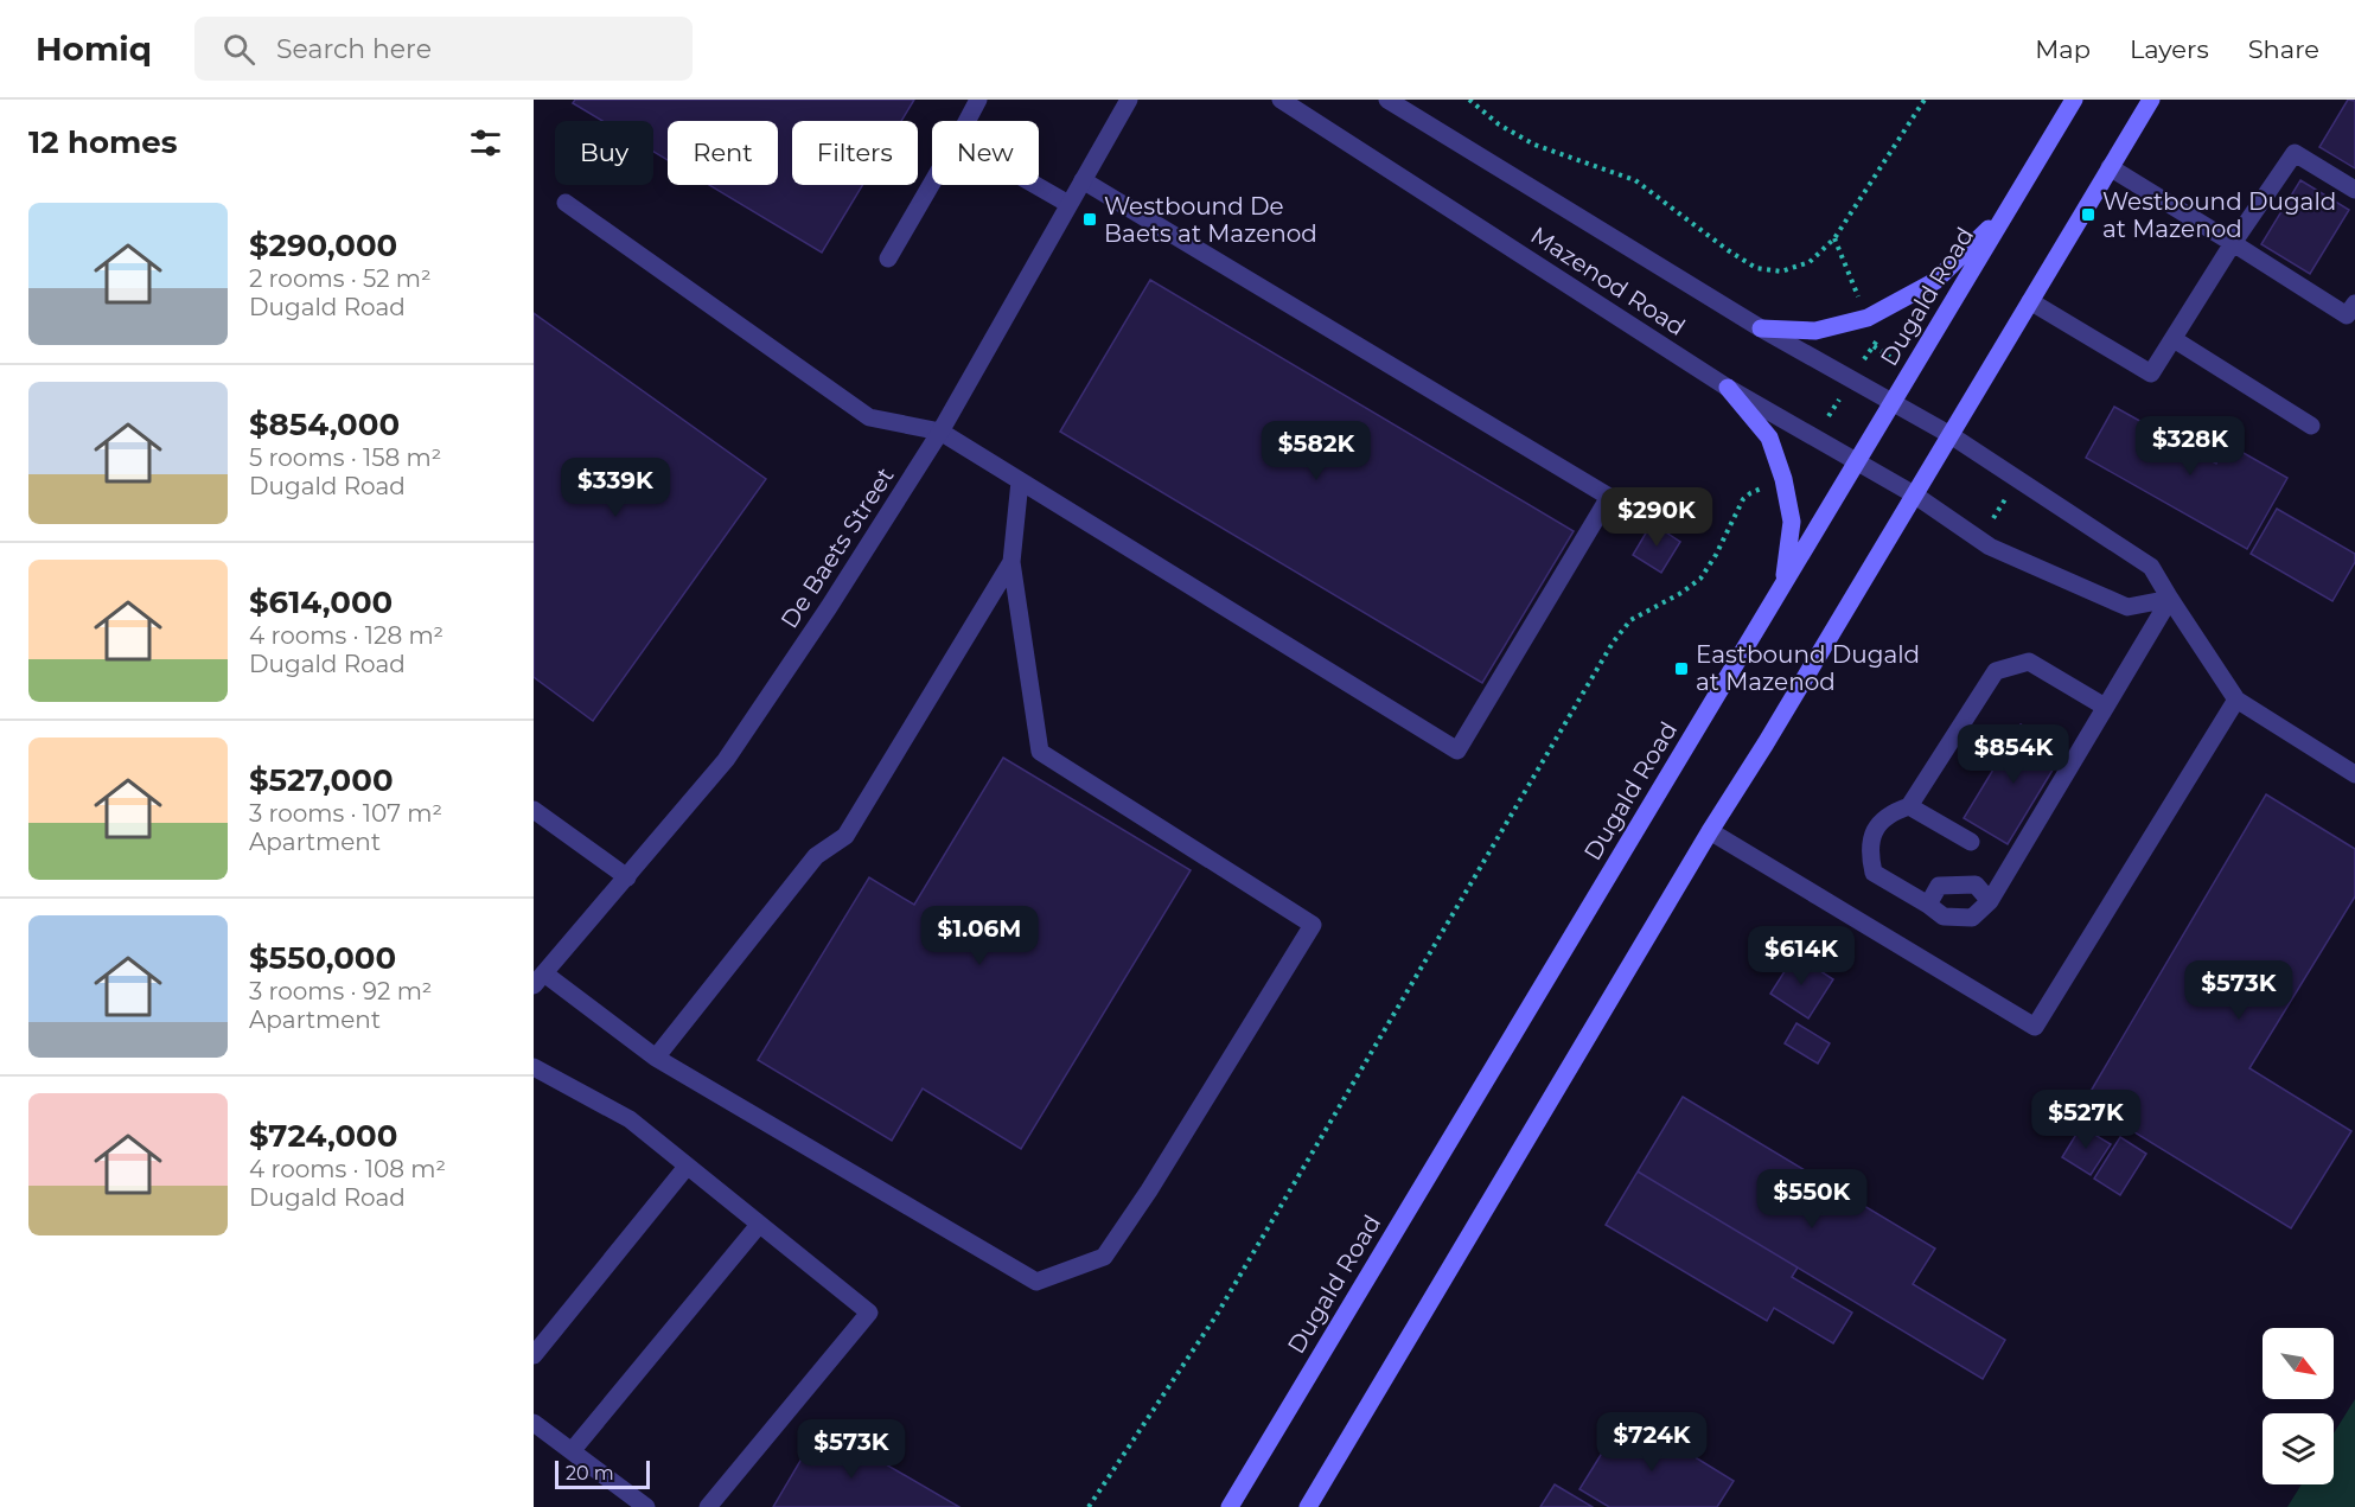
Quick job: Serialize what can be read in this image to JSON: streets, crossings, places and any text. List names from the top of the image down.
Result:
{
  "streets": {
    "main road": ["Dugald Road"],
    "street": ["Mazenod Road", "De Baets Street"]
  },
  "crossings": [
    ["Mazenod Road", "Dugald Road"]
  ],
  "places": {
    "transit": ["Westbound Dugald at Mazenod", "Westbound De Baets at Mazenod", "Eastbound Dugald at Mazenod"]
  },
  "scale_bar": "20 m",
  "north": "bottom right",
  "page": {
    "header": "Homiq",
    "search": "Search here",
    "nav": ["Map", "Layers", "Share"],
    "heading": "12 homes",
    "chip": [
      "Buy",
      "Rent",
      "Filters",
      "New"
    ],
    "list": [
      {
        "name": "$290,000",
        "note": "2 rooms · 52 m² · Dugald Road"
      },
      {
        "name": "$854,000",
        "note": "5 rooms · 158 m² · Dugald Road"
      },
      {
        "name": "$614,000",
        "note": "4 rooms · 128 m² · Dugald Road"
      },
      {
        "name": "$527,000",
        "note": "3 rooms · 107 m² · Apartment"
      },
      {
        "name": "$550,000",
        "note": "3 rooms · 92 m² · Apartment"
      },
      {
        "name": "$724,000",
        "note": "4 rooms · 108 m² · Dugald Road"
      }
    ],
    "price": [
      "$328K",
      "$582K",
      "$339K",
      "$290K",
      "$854K",
      "$1.06M",
      "$614K",
      "$573K",
      "$527K",
      "$550K",
      "$724K",
      "$573K"
    ],
    "scale": "20 m"
  }
}
